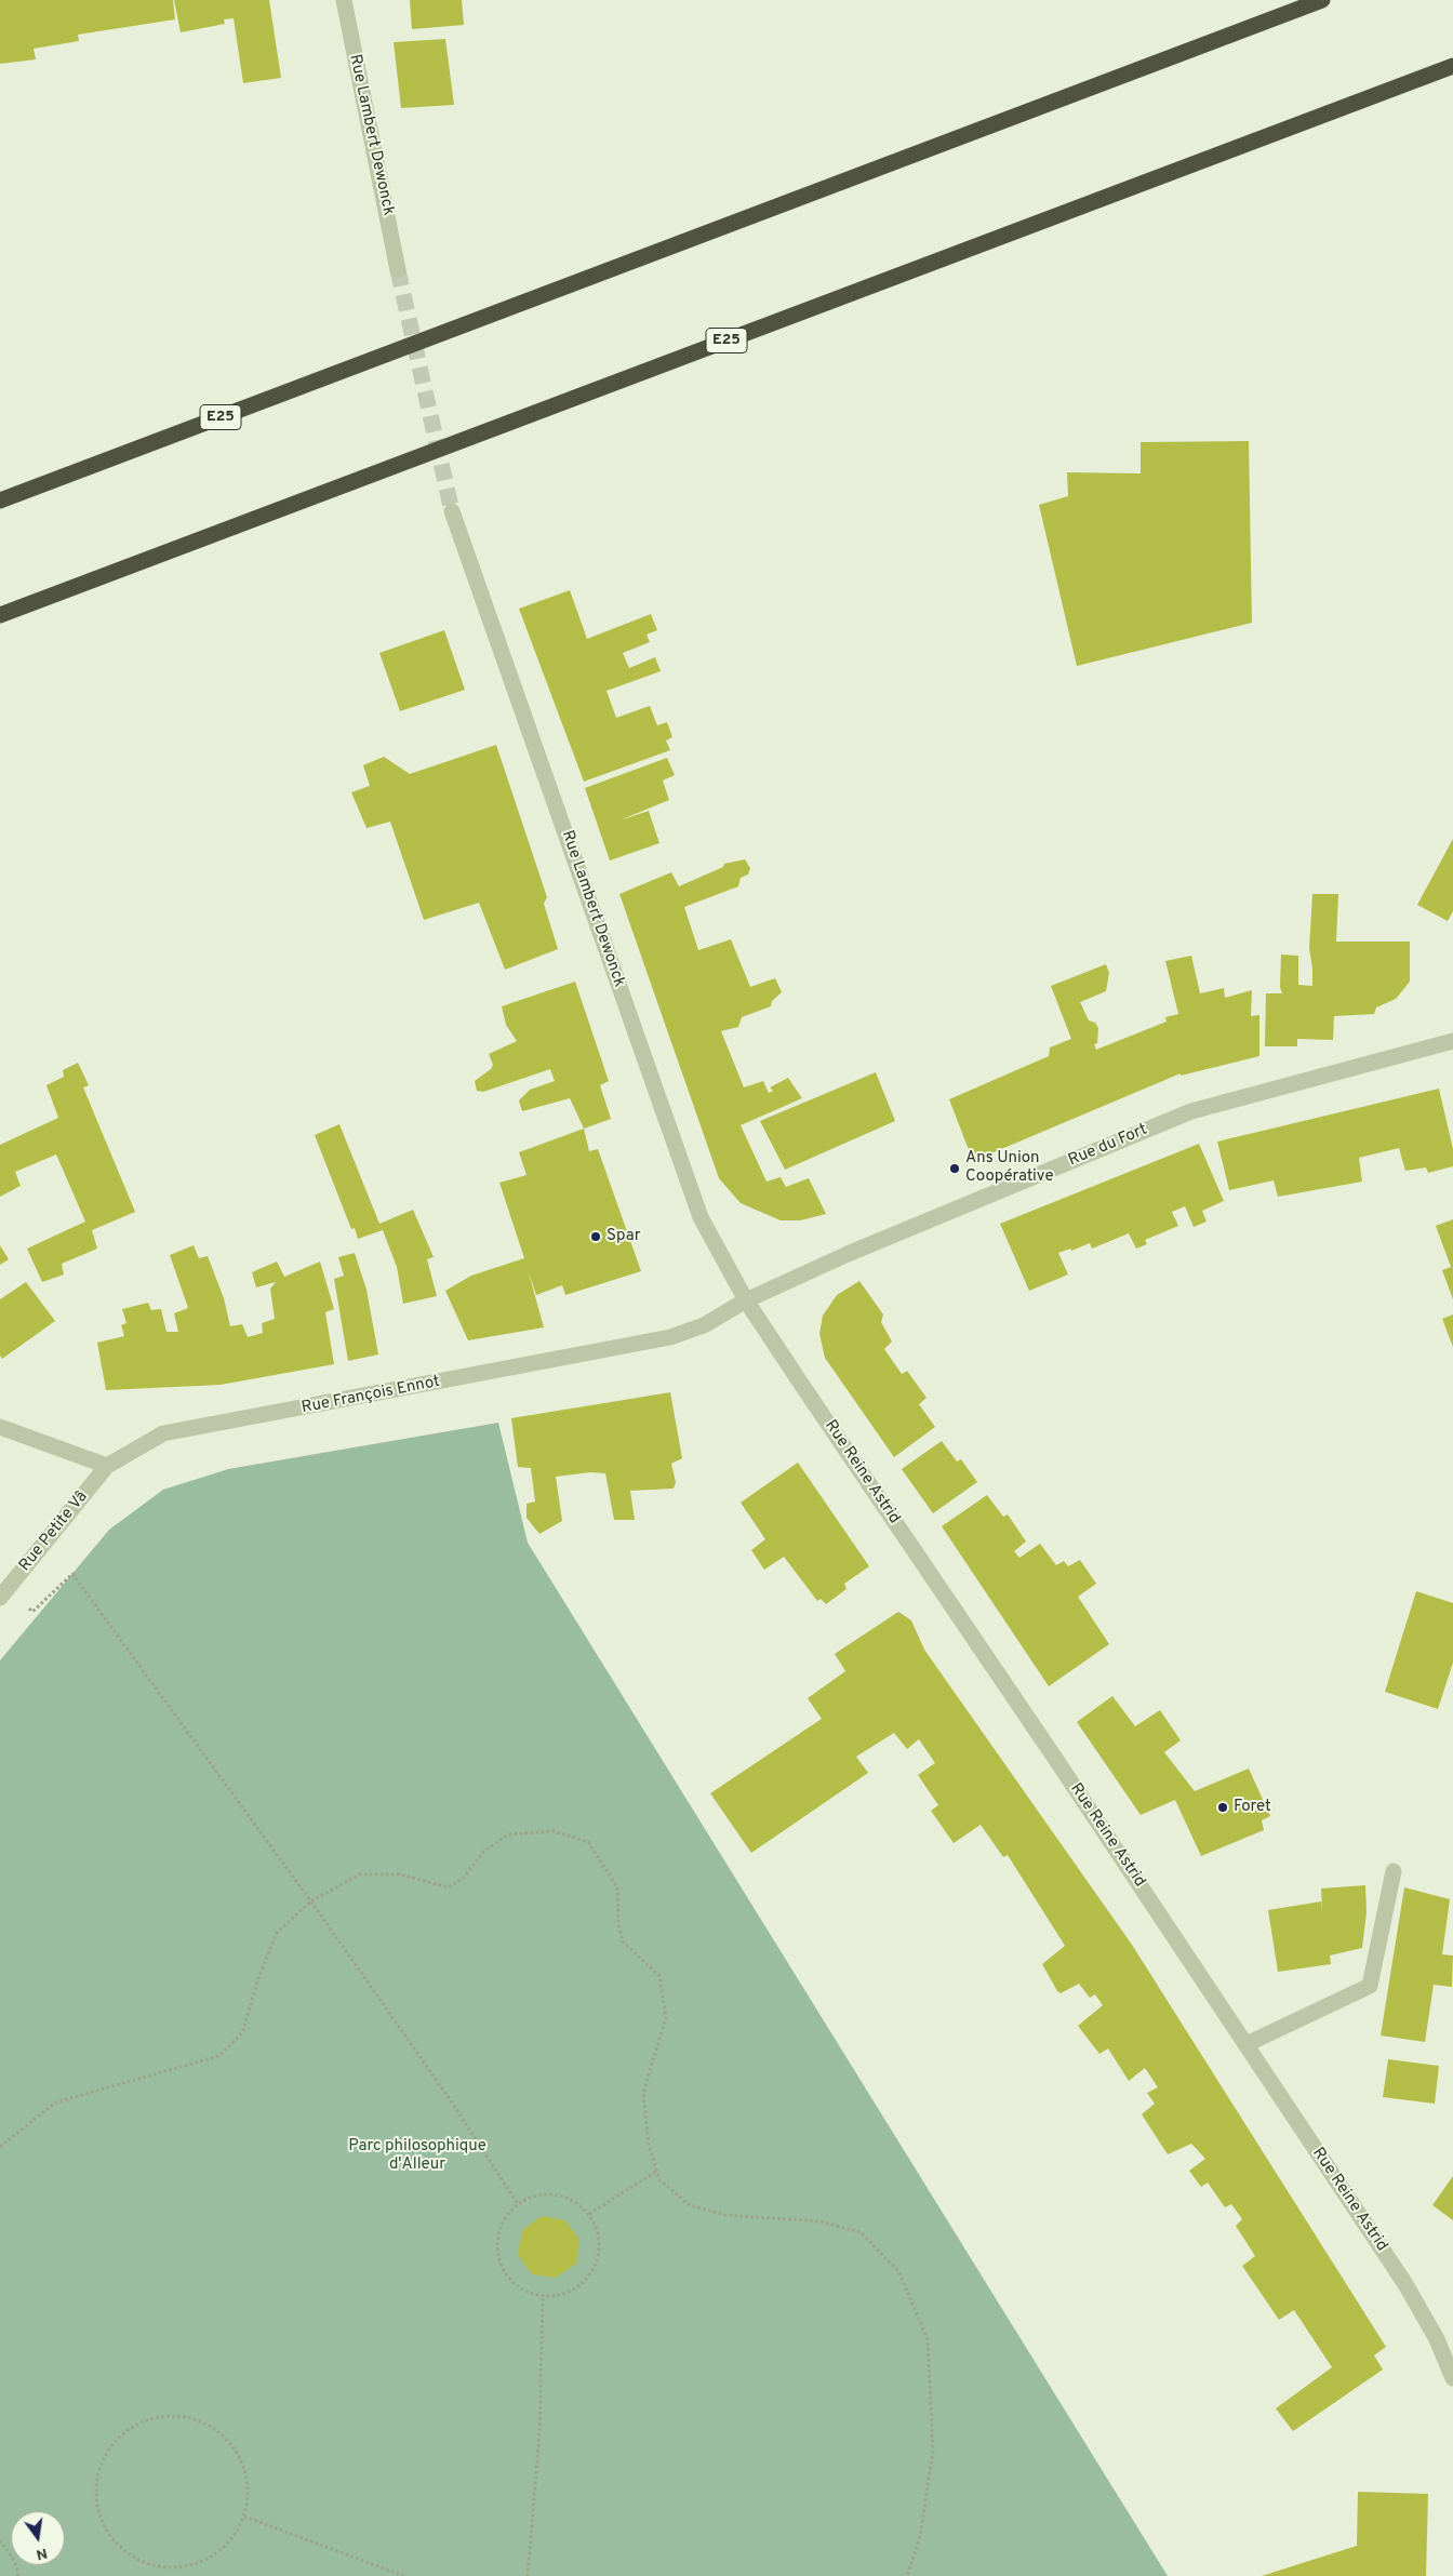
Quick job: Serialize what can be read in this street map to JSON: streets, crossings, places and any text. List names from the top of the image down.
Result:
{
  "streets": {
    "highway": ["E25"],
    "street": [
      "Rue Lambert Dewonck",
      "Rue du Fort",
      "Rue François Ennot",
      "Rue Reine Astrid",
      "Rue Petite Vâ"
    ]
  },
  "crossings": [
    ["Rue Lambert Dewonck", "Rue du Fort"],
    ["Rue Lambert Dewonck", "Rue François Ennot"],
    ["Rue Lambert Dewonck", "Rue Reine Astrid"],
    ["Rue du Fort", "Rue François Ennot"],
    ["Rue du Fort", "Rue Reine Astrid"],
    ["Rue François Ennot", "Rue Reine Astrid"],
    ["Rue François Ennot", "Rue Petite Vâ"]
  ],
  "parks": ["Parc philosophique d'Alleur"],
  "places": ["Ans Union Coopérative", "Spar", "Foret"],
  "north": "bottom"
}
